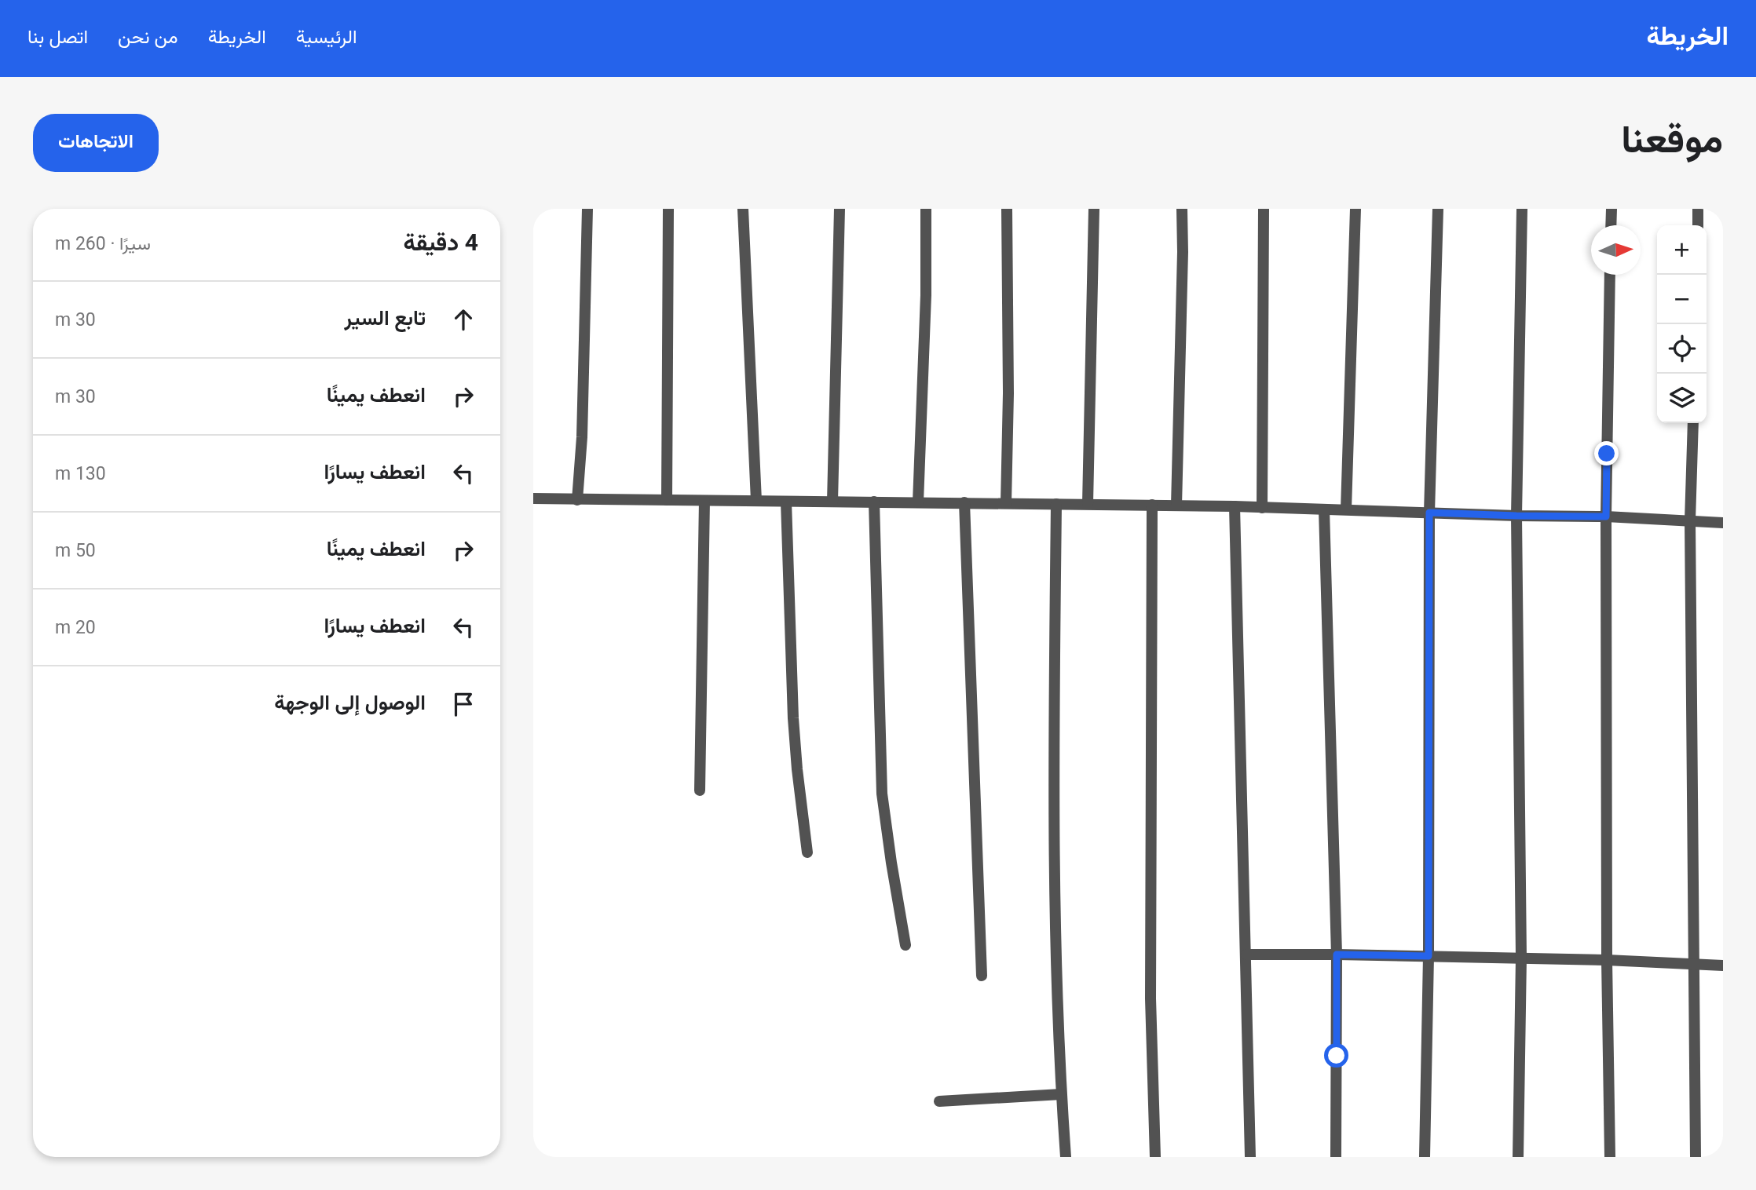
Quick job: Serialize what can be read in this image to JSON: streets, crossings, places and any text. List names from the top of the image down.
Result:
{
  "north": "right",
  "page": {
    "header": "الخريطة",
    "nav": [
      "الرئيسية",
      "الخريطة",
      "من نحن",
      "اتصل بنا"
    ],
    "title": "موقعنا",
    "buttons": "الاتجاهات",
    "heading": ["4 دقيقة", "سيرًا · 260 m"],
    "map_buttons": ["+", "−"],
    "list": [
      ["تابع السير", "30 m"],
      ["انعطف يمينًا", "30 m"],
      ["انعطف يسارًا", "130 m"],
      ["انعطف يمينًا", "50 m"],
      ["انعطف يسارًا", "20 m"],
      "الوصول إلى الوجهة"
    ]
  }
}
